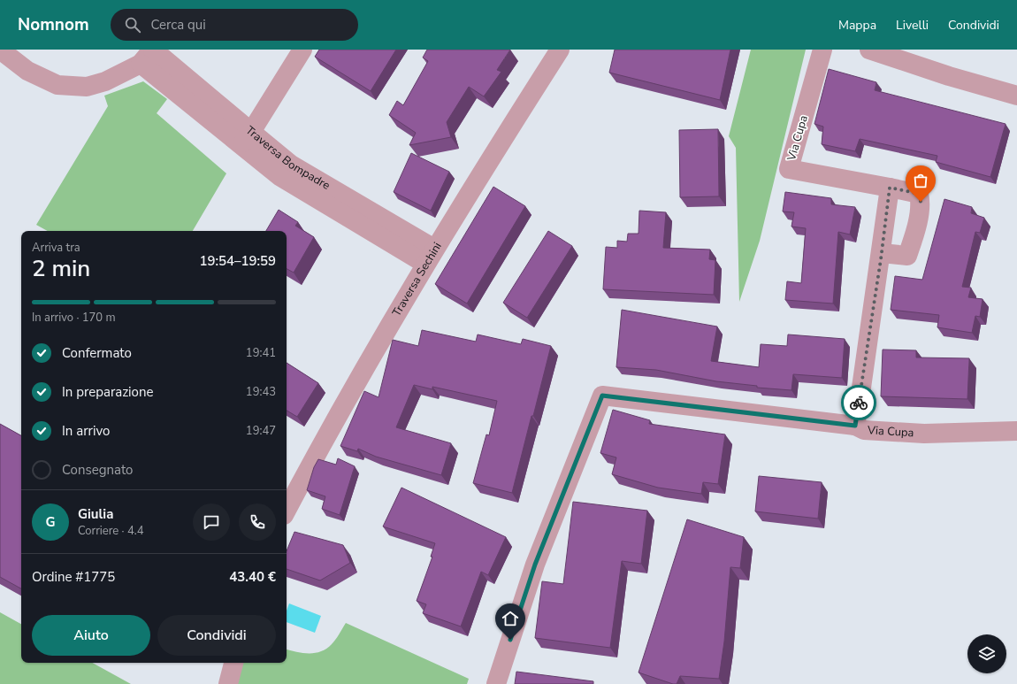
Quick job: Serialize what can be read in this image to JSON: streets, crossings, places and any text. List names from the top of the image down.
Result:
{
  "streets": {
    "street": ["Via Cupa", "Traversa Bompadre", "Traversa Sechini"]
  },
  "crossings": [
    ["Traversa Bompadre", "Traversa Sechini"]
  ],
  "page": {
    "header": "Nomnom",
    "search": "Cerca qui",
    "nav": ["Mappa", "Livelli", "Condividi"],
    "heading": ["2 min", "Arriva tra", "19:54–19:59"],
    "panel": [
      "Giulia",
      "Corriere · 4.4",
      "Ordine #1775",
      "43.40 €"
    ],
    "bar": "In arrivo · 170 m",
    "list": [
      ["Confermato", "19:41"],
      ["In preparazione", "19:43"],
      ["In arrivo", "19:47"],
      "Consegnato"
    ],
    "round": "G",
    "buttons": ["Aiuto", "Condividi"]
  }
}
